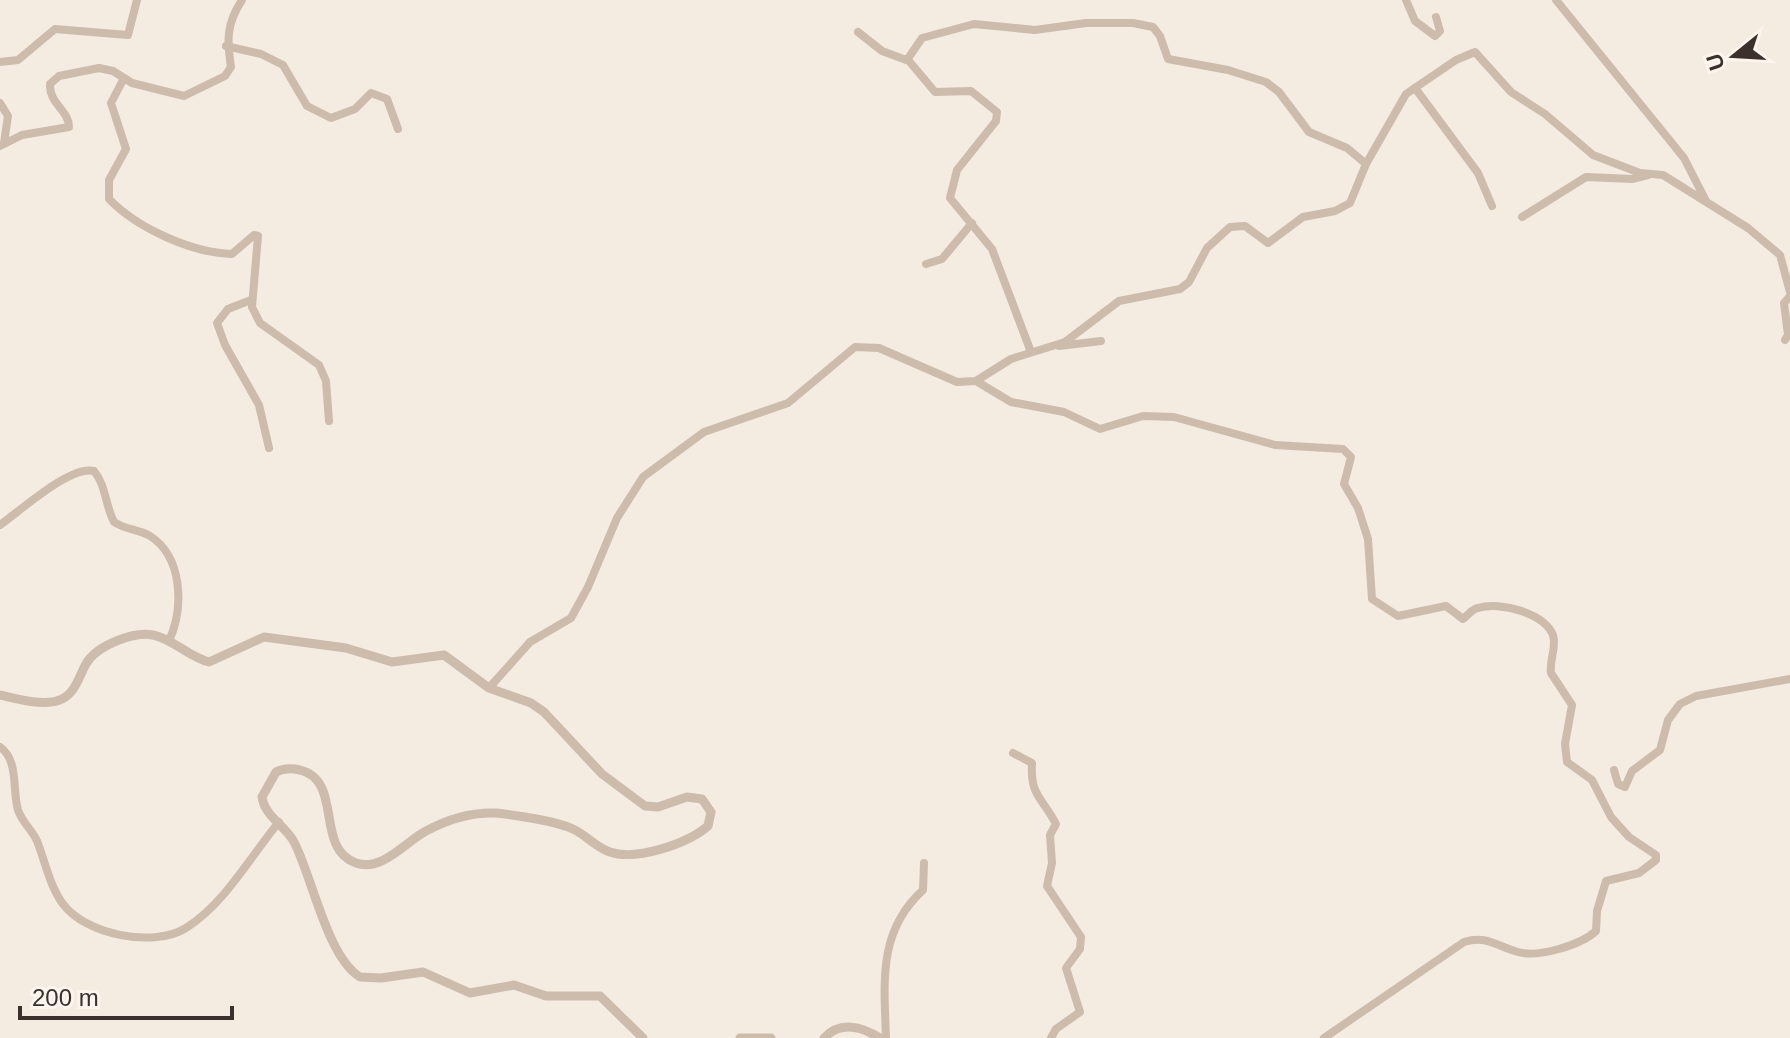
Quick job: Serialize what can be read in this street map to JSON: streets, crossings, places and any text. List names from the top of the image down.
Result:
{
  "scale_bar": "200 m",
  "north": "left"
}
